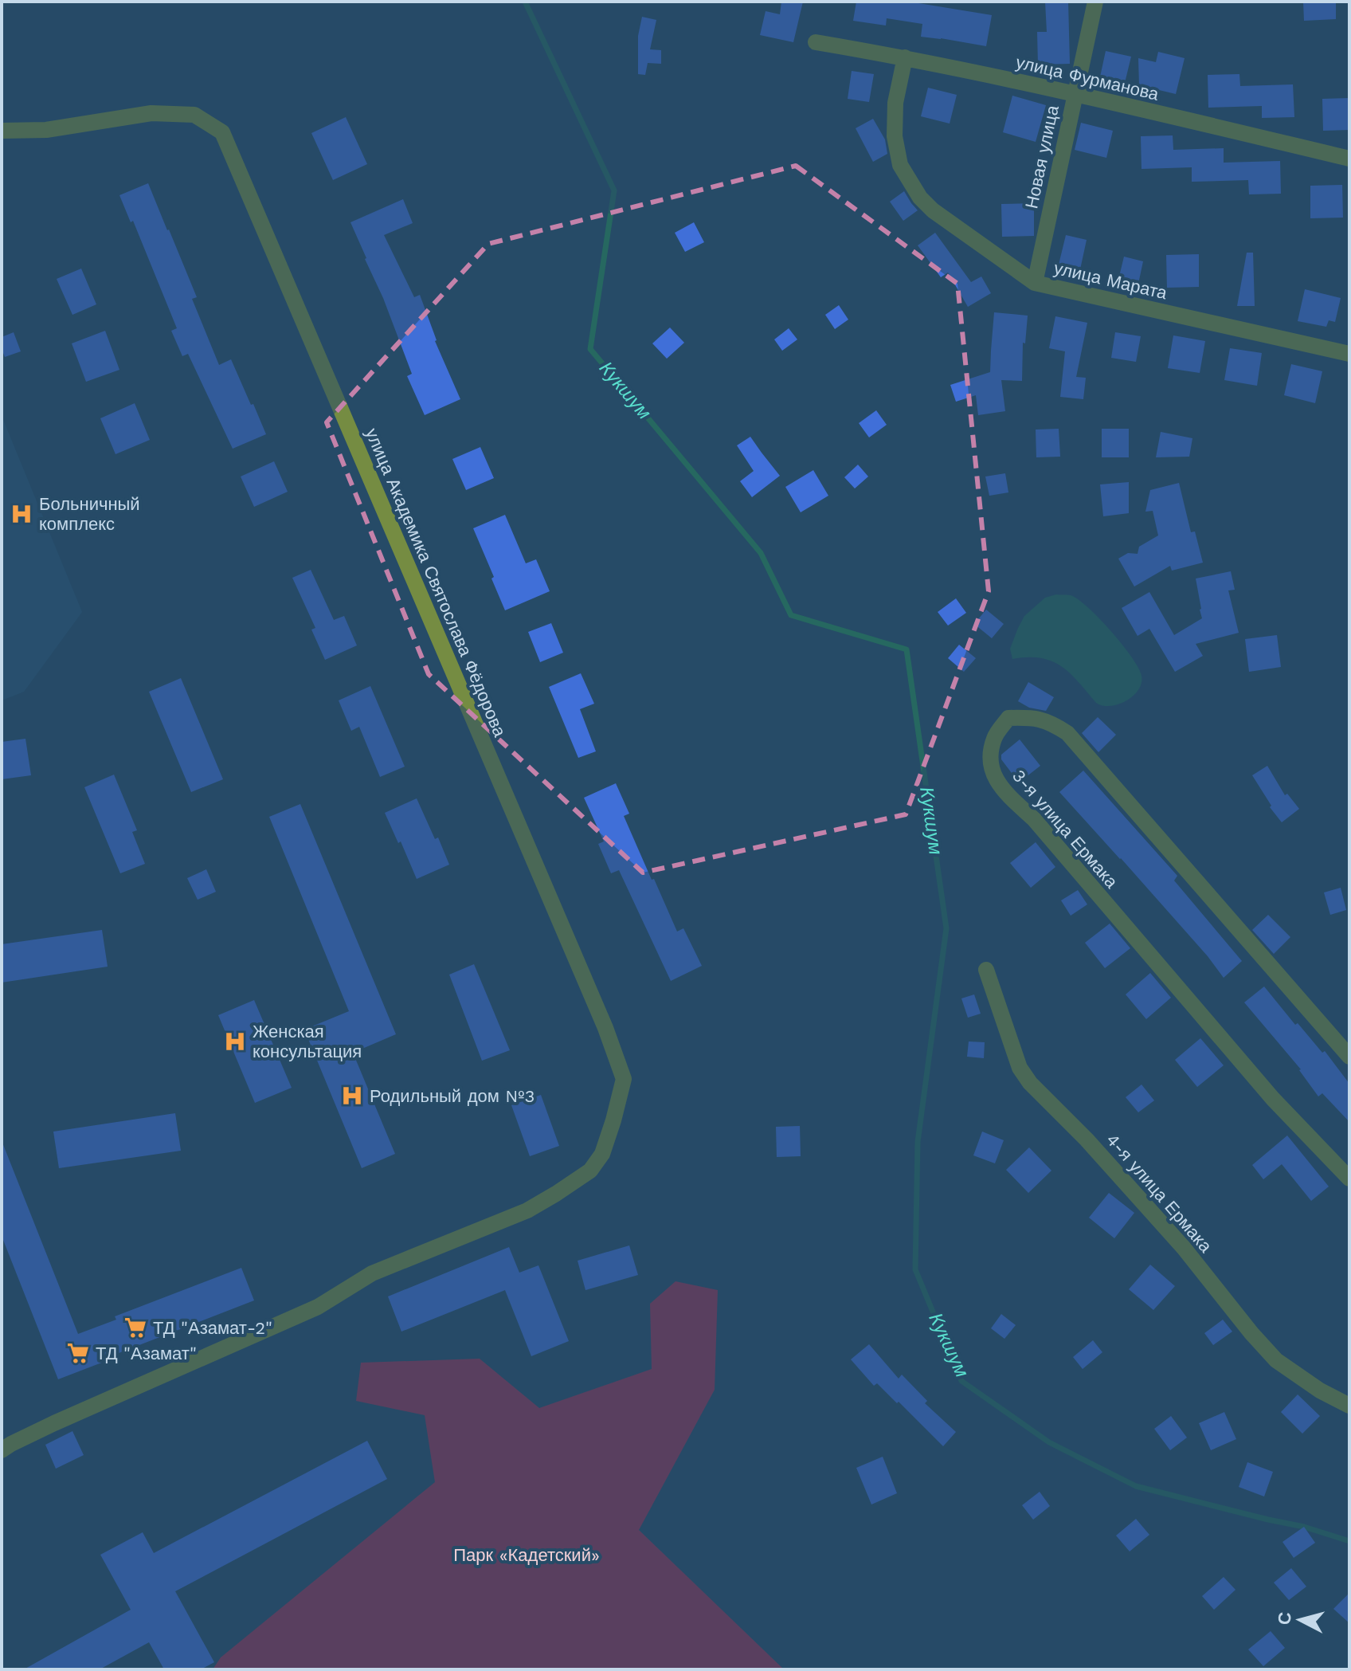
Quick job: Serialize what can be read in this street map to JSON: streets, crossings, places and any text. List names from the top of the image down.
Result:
{
  "streets": {
    "street": [
      "улица Фурманова",
      "Новая улица",
      "улица Марата",
      "улица Академика Святослава Фёдорова",
      "3-я улица Ермака",
      "4-я улица Ермака"
    ]
  },
  "crossings": [
    ["улица Фурманова", "Новая улица"],
    ["улица Фурманова", "улица Марата"],
    ["Новая улица", "улица Марата"]
  ],
  "water": ["Кукшум"],
  "parks": ["Парк «Кадетский»"],
  "places": {
    "hospital": ["Больничный комплекс", "Женская консультация", "Родильный дом №3"],
    "supermarket": ["ТД \"Азамат-2\"", "ТД \"Азамат\""]
  },
  "north": "left"
}
